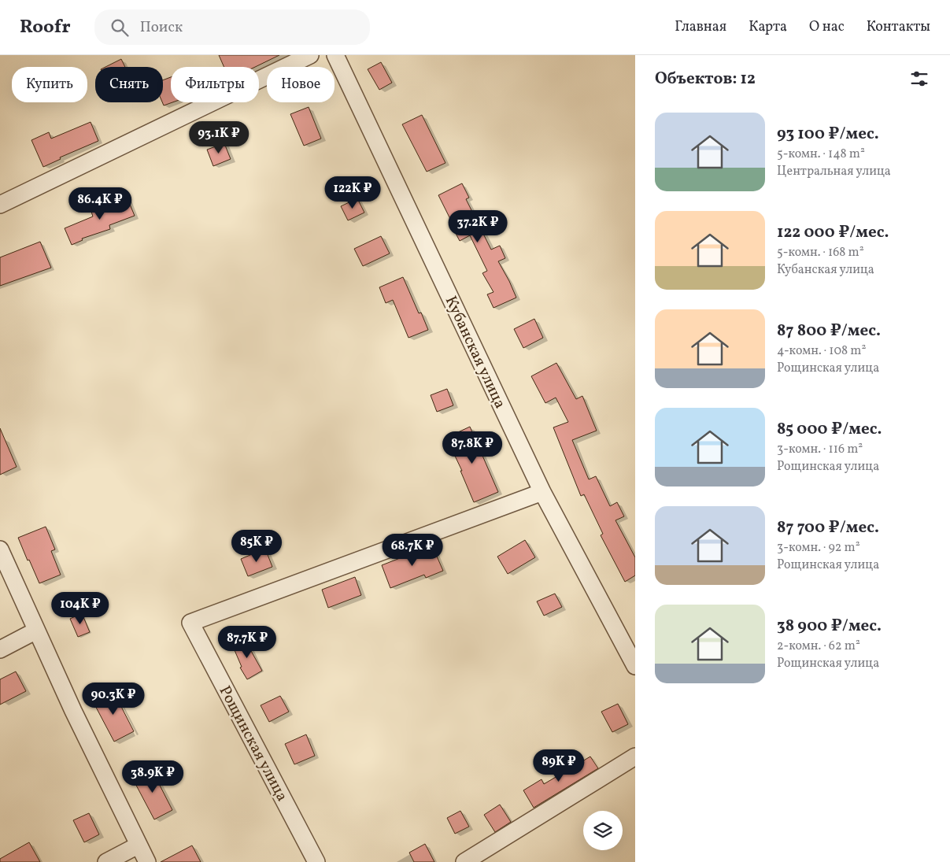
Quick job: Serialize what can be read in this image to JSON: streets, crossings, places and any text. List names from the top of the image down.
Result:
{
  "streets": {
    "street": ["Кубанская улица", "Рощинская улица"]
  },
  "crossings": [
    ["Кубанская улица", "Рощинская улица"]
  ],
  "page": {
    "header": "Roofr",
    "search": "Поиск",
    "nav": [
      "Главная",
      "Карта",
      "О нас",
      "Контакты"
    ],
    "heading": "Объектов: 12",
    "chip": [
      "Купить",
      "Снять",
      "Фильтры",
      "Новое"
    ],
    "list": [
      {
        "name": "93 100 ₽/мес.",
        "note": "5-комн. · 148 m² · Центральная улица"
      },
      {
        "name": "122 000 ₽/мес.",
        "note": "5-комн. · 168 m² · Кубанская улица"
      },
      {
        "name": "87 800 ₽/мес.",
        "note": "4-комн. · 108 m² · Рощинская улица"
      },
      {
        "name": "85 000 ₽/мес.",
        "note": "3-комн. · 116 m² · Рощинская улица"
      },
      {
        "name": "87 700 ₽/мес.",
        "note": "3-комн. · 92 m² · Рощинская улица"
      },
      {
        "name": "38 900 ₽/мес.",
        "note": "2-комн. · 62 m² · Рощинская улица"
      }
    ],
    "price": [
      "93.1K ₽",
      "122K ₽",
      "86.4K ₽",
      "37.2K ₽",
      "87.8K ₽",
      "85K ₽",
      "68.7K ₽",
      "104K ₽",
      "87.7K ₽",
      "90.3K ₽",
      "89K ₽",
      "38.9K ₽"
    ]
  }
}
